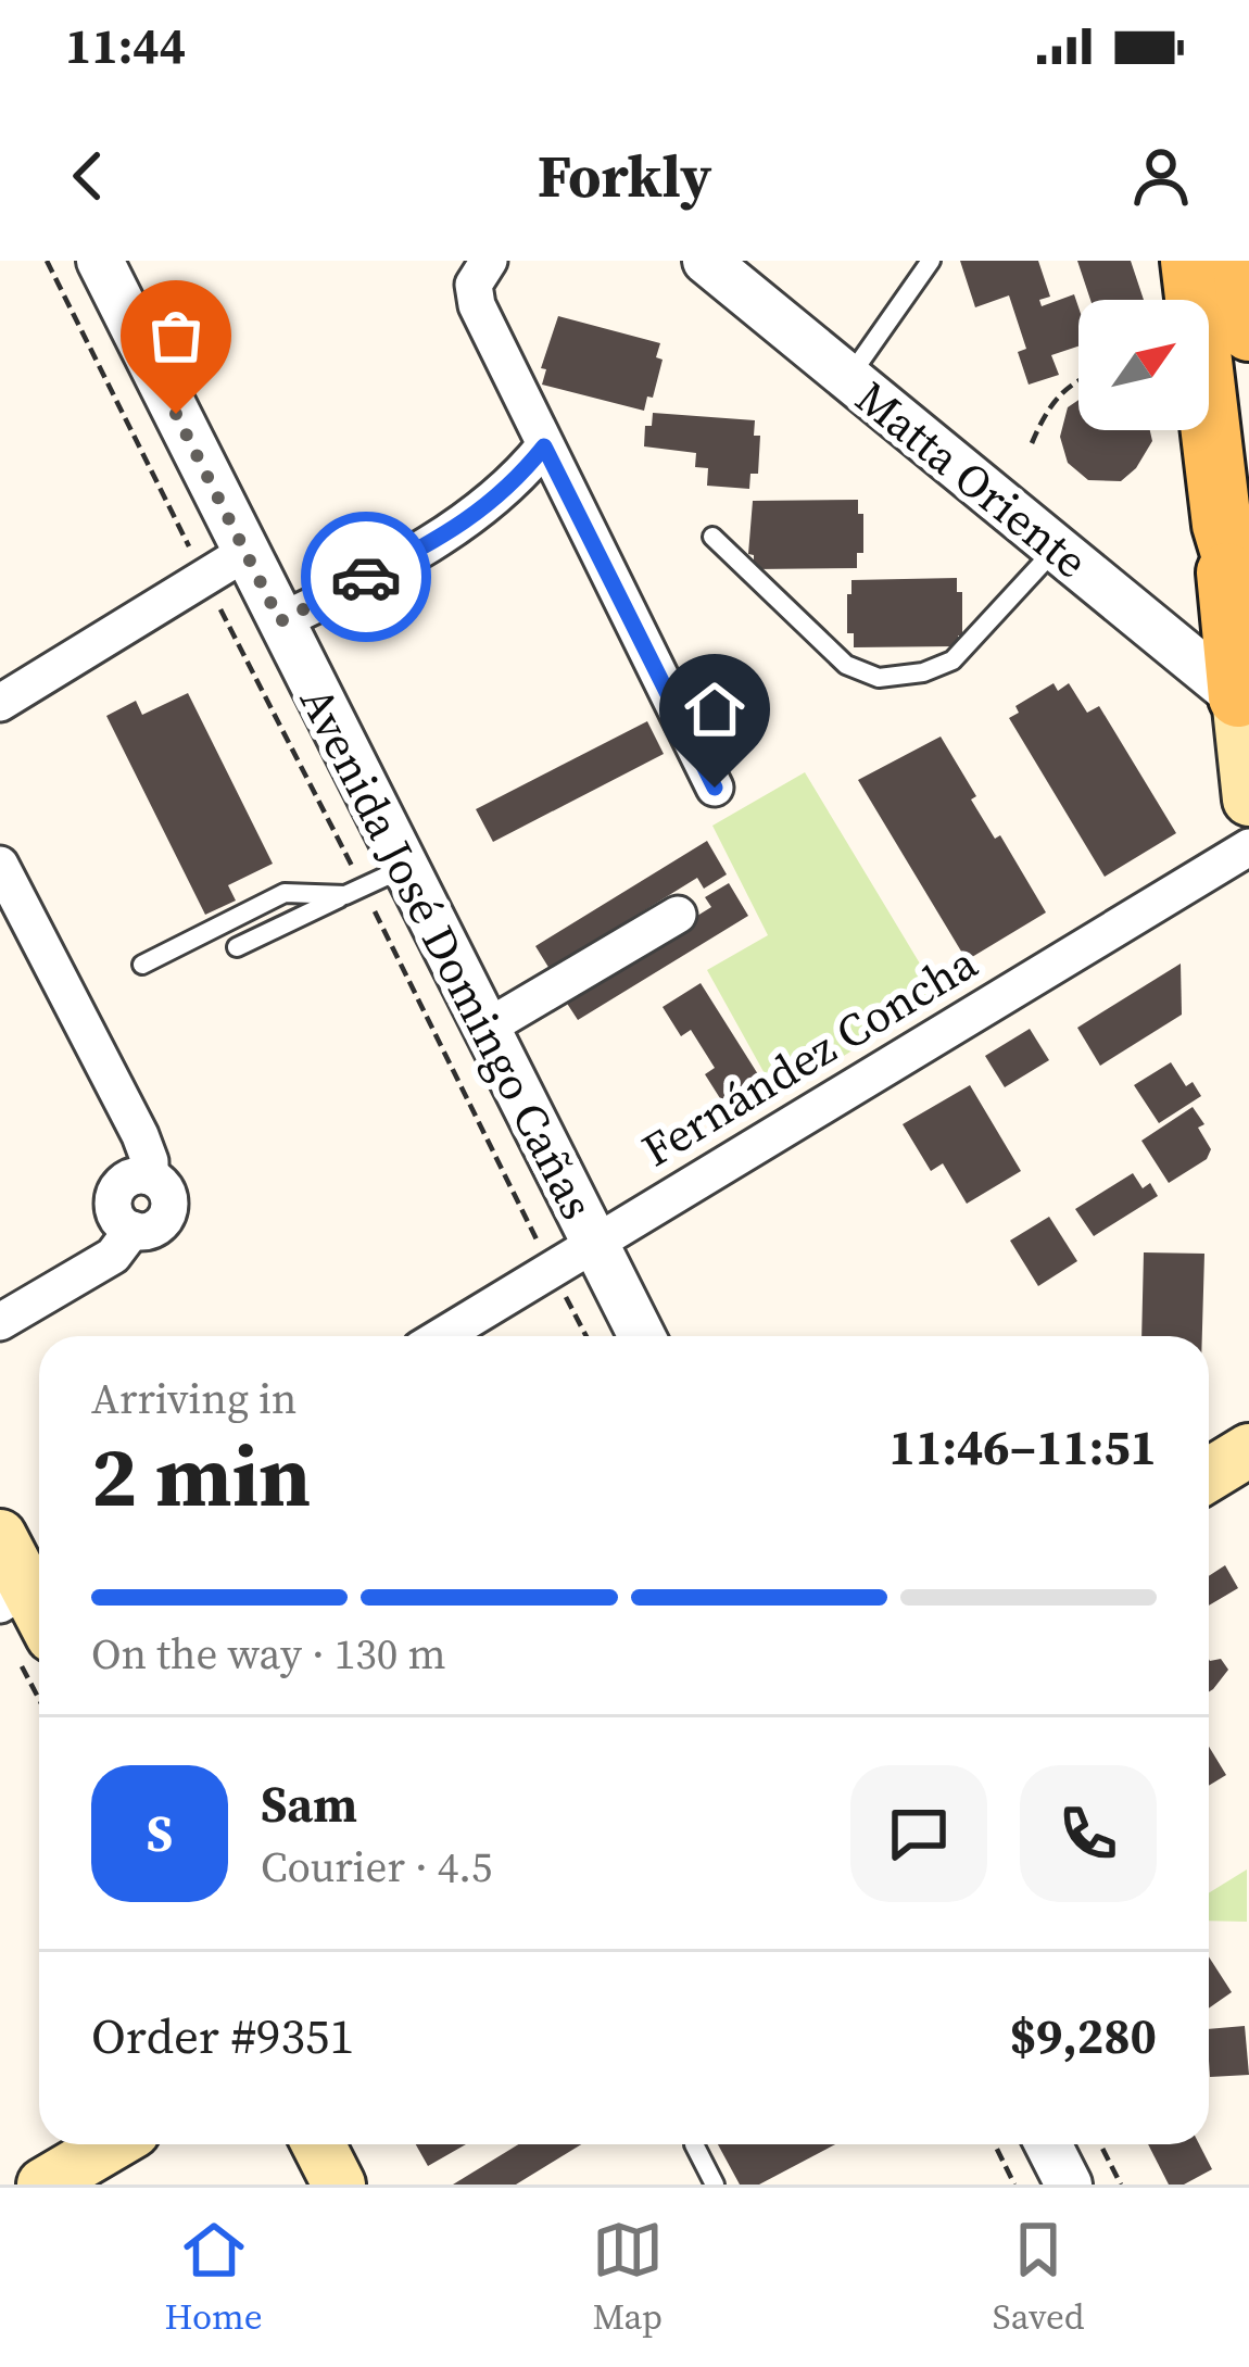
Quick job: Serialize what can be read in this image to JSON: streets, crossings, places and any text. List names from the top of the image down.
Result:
{
  "streets": {
    "street": ["Matta Oriente", "Avenida José Domingo Cañas", "Fernández Concha"]
  },
  "crossings": [
    ["Avenida José Domingo Cañas", "Fernández Concha"]
  ],
  "north": "top right",
  "page": {
    "status": "11:44",
    "header": "Forkly",
    "heading": ["2 min", "Arriving in", "11:46–11:51"],
    "panel": [
      "Sam",
      "Courier · 4.5",
      "Order #9351",
      "$9,280"
    ],
    "bar": "On the way · 130 m",
    "round": "S",
    "tabs": ["Home", "Map", "Saved"]
  }
}
